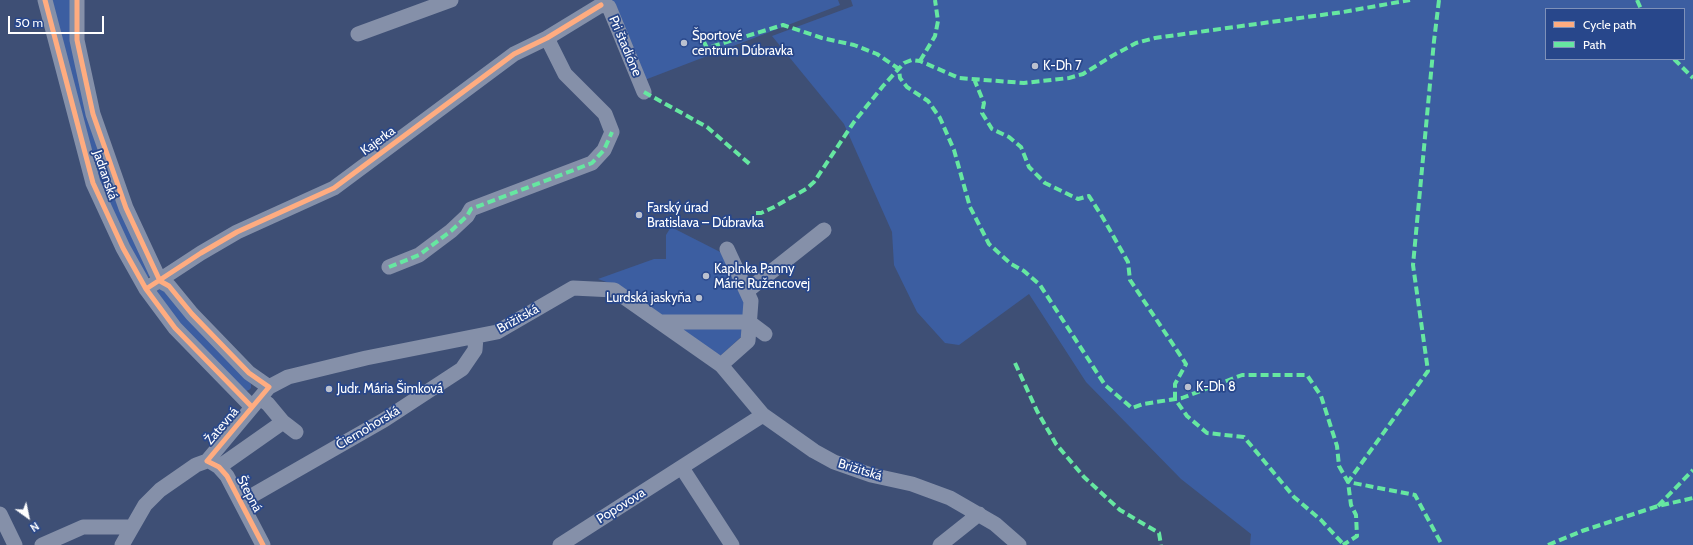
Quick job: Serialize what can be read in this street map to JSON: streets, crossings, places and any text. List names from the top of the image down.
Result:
{
  "streets": {
    "street": [
      "Pri štadióne",
      "Kajerka",
      "Jadranská",
      "Brižitská",
      "Žatevná",
      "Čiernohorská",
      "Štepná",
      "Popovova"
    ]
  },
  "crossings": [
    ["Pri štadióne", "Kajerka"],
    ["Kajerka", "Jadranská"],
    ["Jadranská", "Brižitská"],
    ["Jadranská", "Žatevná"],
    ["Brižitská", "Žatevná"],
    ["Brižitská", "Čiernohorská"],
    ["Brižitská", "Popovova"],
    ["Žatevná", "Štepná"],
    ["Čiernohorská", "Štepná"]
  ],
  "places": [
    "Športové centrum Dúbravka",
    "K-Dh 7",
    "Farský úrad Bratislava – Dúbravka",
    "Kaplnka Panny Márie Ružencovej",
    "Lurdská jaskyňa",
    "K-Dh 8",
    "Judr. Mária Šimková"
  ],
  "legend": ["Cycle path", "Path"],
  "scale_bar": "50 m",
  "north": "bottom right"
}
